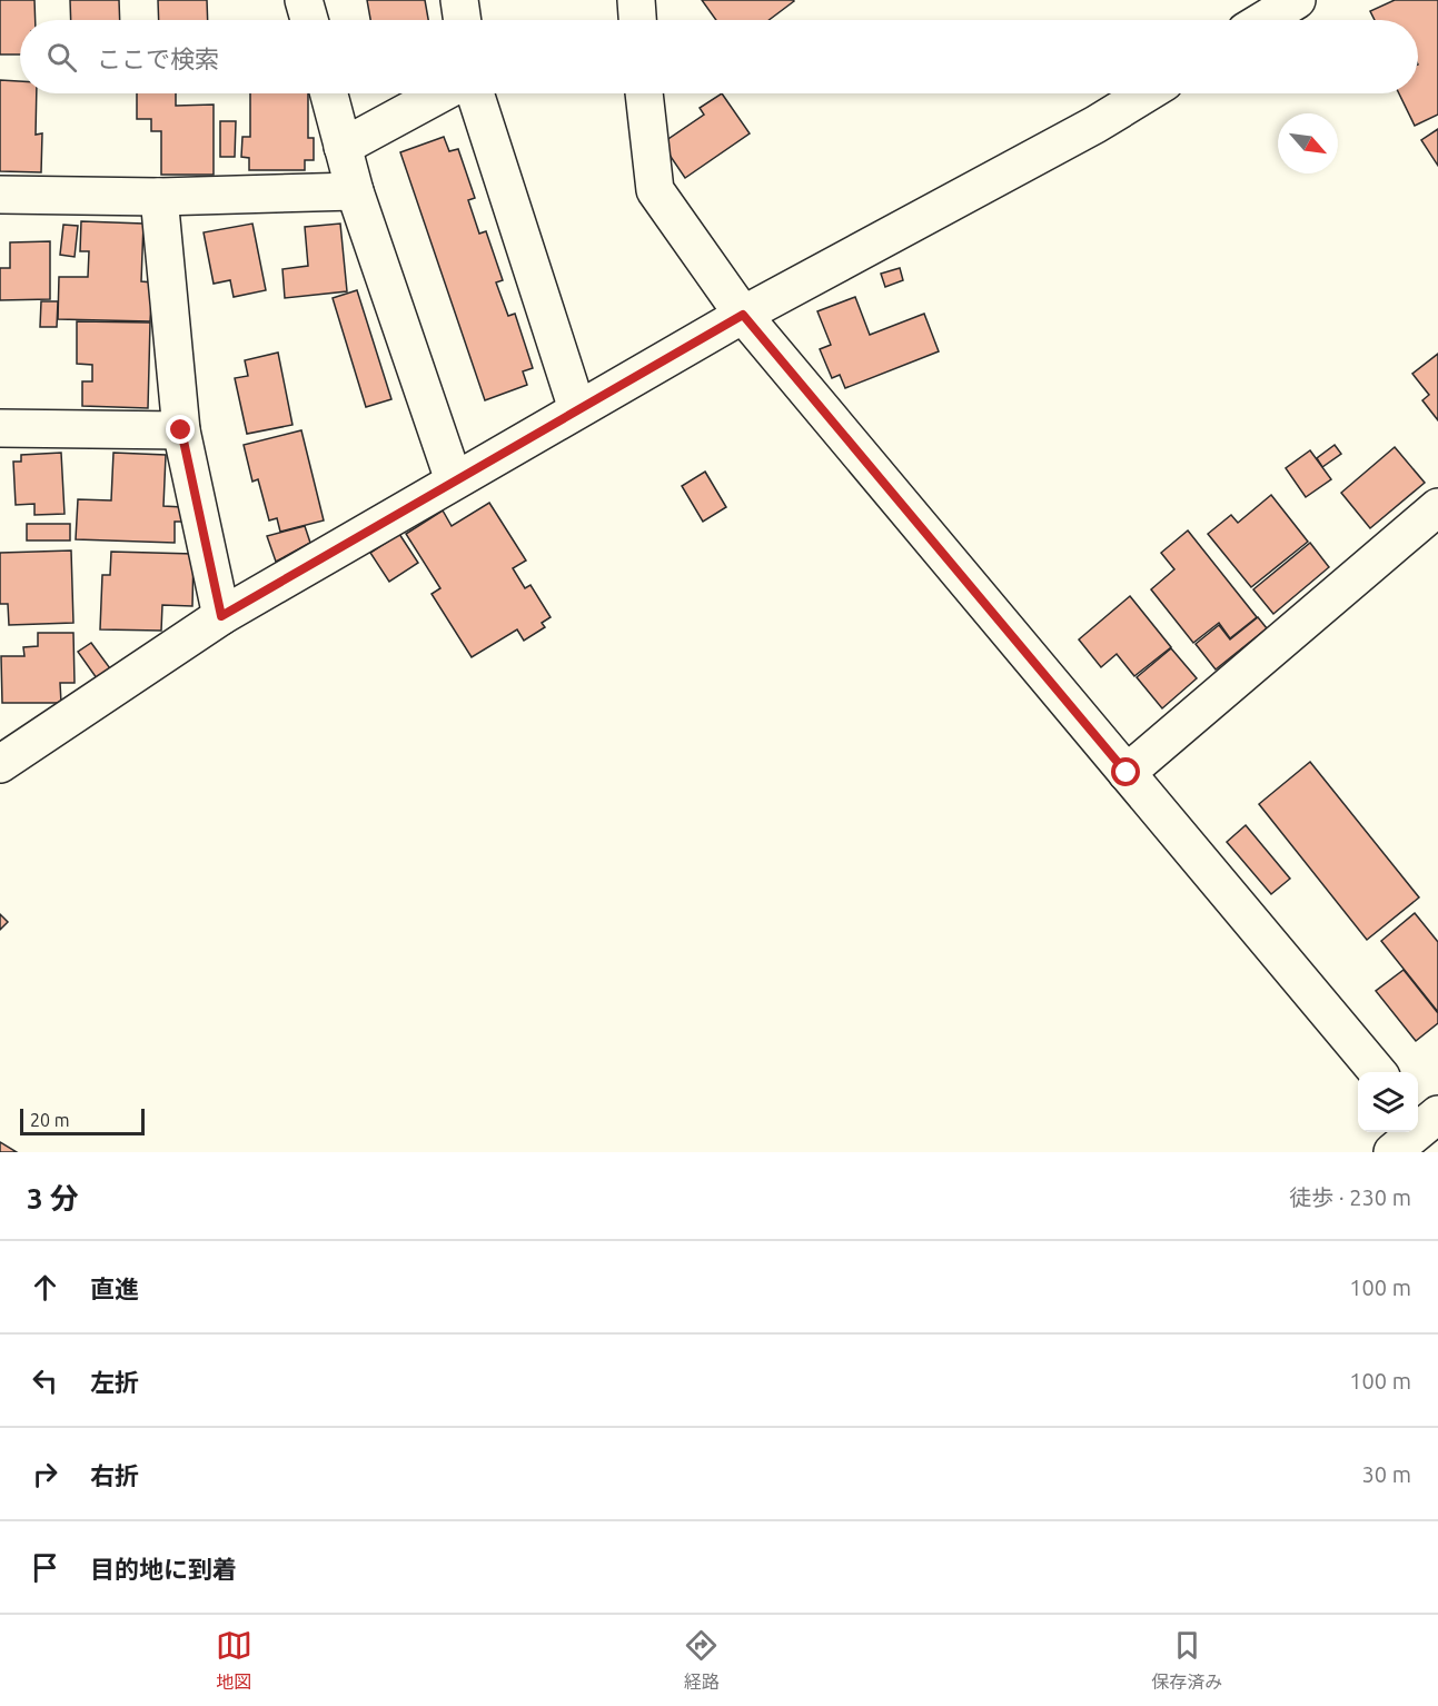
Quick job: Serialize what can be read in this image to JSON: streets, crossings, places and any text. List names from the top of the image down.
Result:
{
  "scale_bar": "20 m",
  "north": "bottom right",
  "page": {
    "search": "ここで検索",
    "scale": "20 m",
    "heading": ["3 分", "徒歩 · 230 m"],
    "list": [
      ["直進", "100 m"],
      ["左折", "100 m"],
      ["右折", "30 m"],
      "目的地に到着"
    ],
    "nav": ["地図", "経路", "保存済み"]
  }
}
